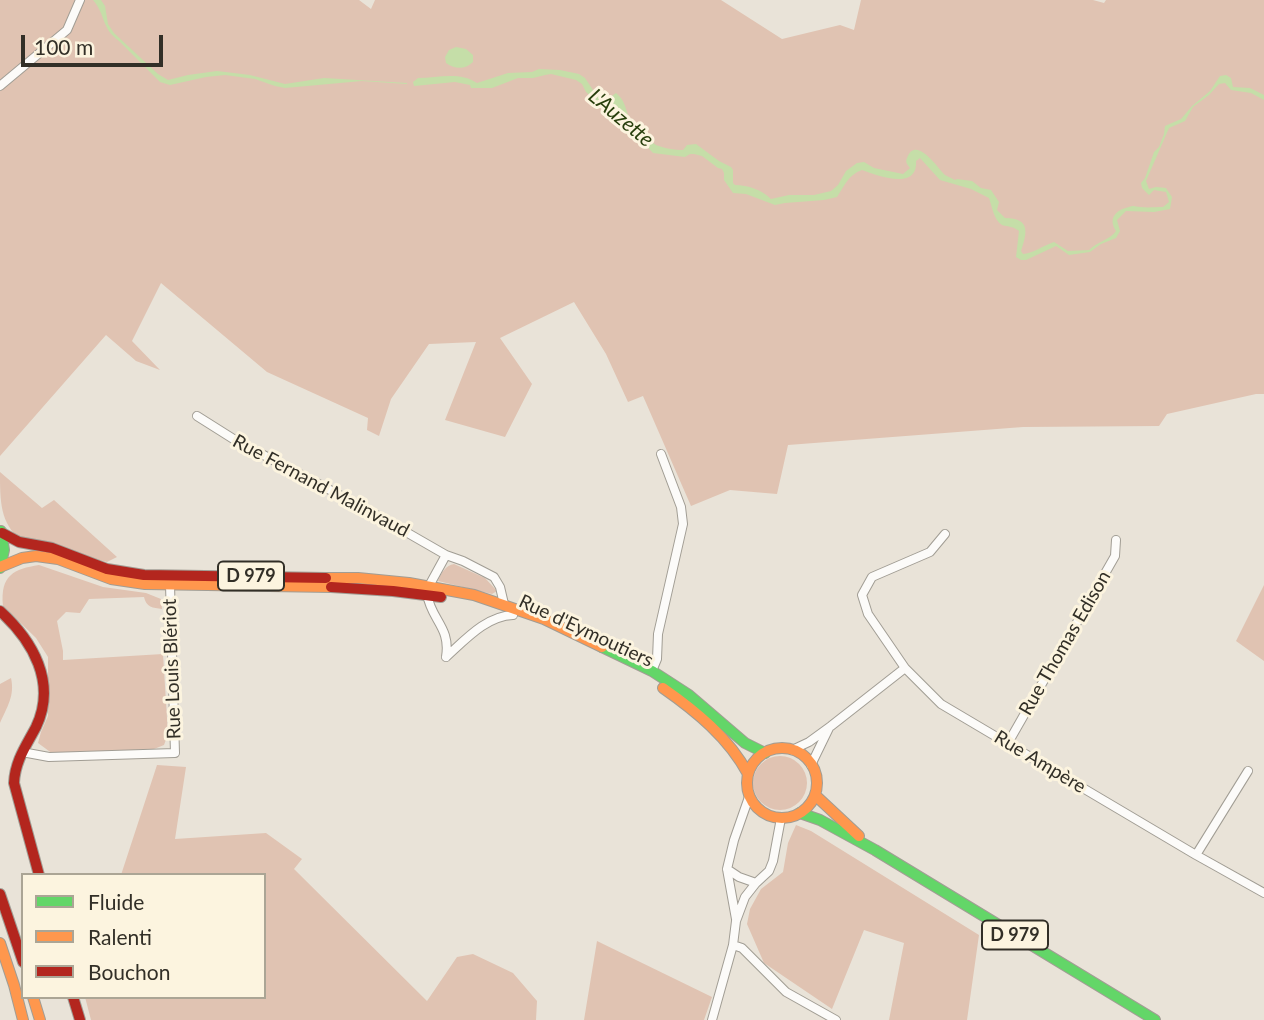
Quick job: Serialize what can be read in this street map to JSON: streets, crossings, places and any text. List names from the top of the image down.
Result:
{
  "streets": {
    "main road": ["D 979", "Rue d'Eymoutiers"],
    "street": [
      "Rue Fernand Malinvaud",
      "Rue Thomas Edison",
      "Rue Louis Blériot",
      "Rue Ampère"
    ]
  },
  "crossings": [
    ["Rue Fernand Malinvaud", "D 979"],
    ["D 979", "Rue d'Eymoutiers"],
    ["Rue d'Eymoutiers", "Rue Louis Blériot"],
    ["Rue Thomas Edison", "Rue Ampère"]
  ],
  "water": ["L'Auzette"],
  "legend": ["Fluide", "Ralenti", "Bouchon"],
  "scale_bar": "100 m"
}
